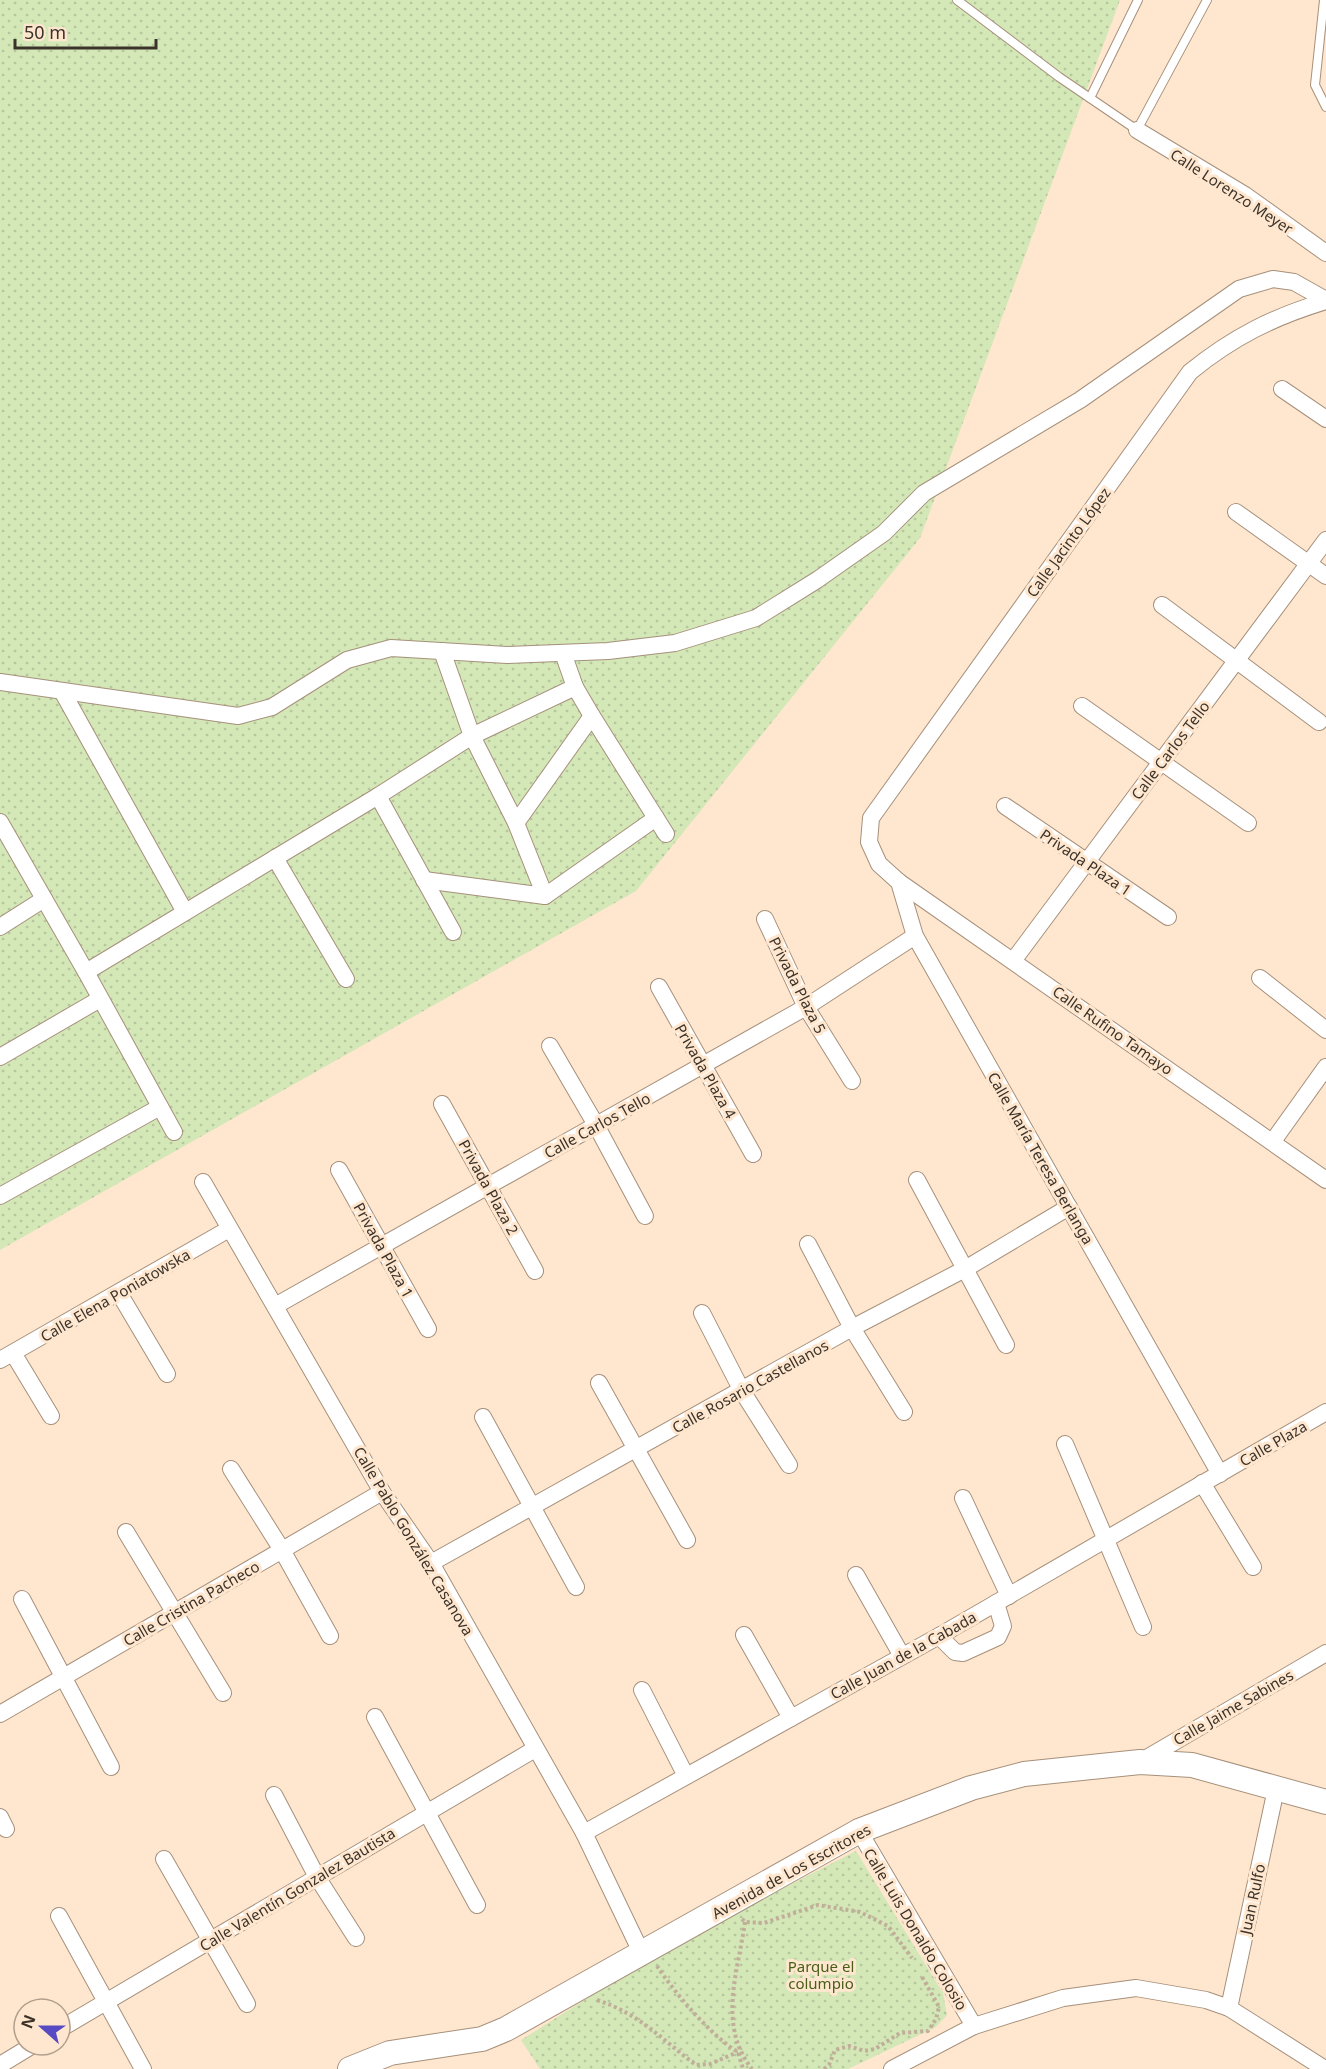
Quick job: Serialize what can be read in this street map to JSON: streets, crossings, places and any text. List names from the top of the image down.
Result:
{
  "streets": {
    "main road": ["Avenida de Los Escritores"],
    "street": [
      "Calle Lorenzo Meyer",
      "Calle Jacinto López",
      "Calle Carlos Tello",
      "Privada Plaza 1",
      "Privada Plaza 5",
      "Calle Rufino Tamayo",
      "Privada Plaza 4",
      "Calle María Teresa Berlanga",
      "Privada Plaza 2",
      "Calle Elena Poniatowska",
      "Calle Rosario Castellanos",
      "Calle Plaza",
      "Calle Pablo González Casanova",
      "Calle Cristina Pacheco",
      "Calle Juan de la Cabada",
      "Calle Jaime Sabines",
      "Calle Valentín Gonzalez Bautista",
      "Juan Rulfo",
      "Calle Luis Donaldo Colosio"
    ]
  },
  "crossings": [
    ["Calle Jacinto López", "Calle María Teresa Berlanga"],
    ["Calle Carlos Tello", "Privada Plaza 1"],
    ["Calle Carlos Tello", "Privada Plaza 5"],
    ["Calle Carlos Tello", "Calle Rufino Tamayo"],
    ["Calle Carlos Tello", "Privada Plaza 4"],
    ["Calle Carlos Tello", "Calle María Teresa Berlanga"],
    ["Calle Carlos Tello", "Privada Plaza 2"],
    ["Calle Carlos Tello", "Calle Pablo González Casanova"],
    ["Calle Rufino Tamayo", "Calle María Teresa Berlanga"],
    ["Calle María Teresa Berlanga", "Calle Rosario Castellanos"],
    ["Calle María Teresa Berlanga", "Calle Plaza"],
    ["Calle María Teresa Berlanga", "Calle Juan de la Cabada"],
    ["Calle Elena Poniatowska", "Calle Pablo González Casanova"],
    ["Calle Rosario Castellanos", "Calle Pablo González Casanova"],
    ["Calle Plaza", "Calle Juan de la Cabada"],
    ["Calle Pablo González Casanova", "Calle Cristina Pacheco"],
    ["Calle Pablo González Casanova", "Calle Juan de la Cabada"],
    ["Calle Pablo González Casanova", "Avenida de Los Escritores"],
    ["Calle Pablo González Casanova", "Calle Valentín Gonzalez Bautista"],
    ["Calle Jaime Sabines", "Avenida de Los Escritores"],
    ["Avenida de Los Escritores", "Juan Rulfo"],
    ["Avenida de Los Escritores", "Calle Luis Donaldo Colosio"]
  ],
  "parks": ["Parque el columpio"],
  "scale_bar": "50 m",
  "north": "left"
}
